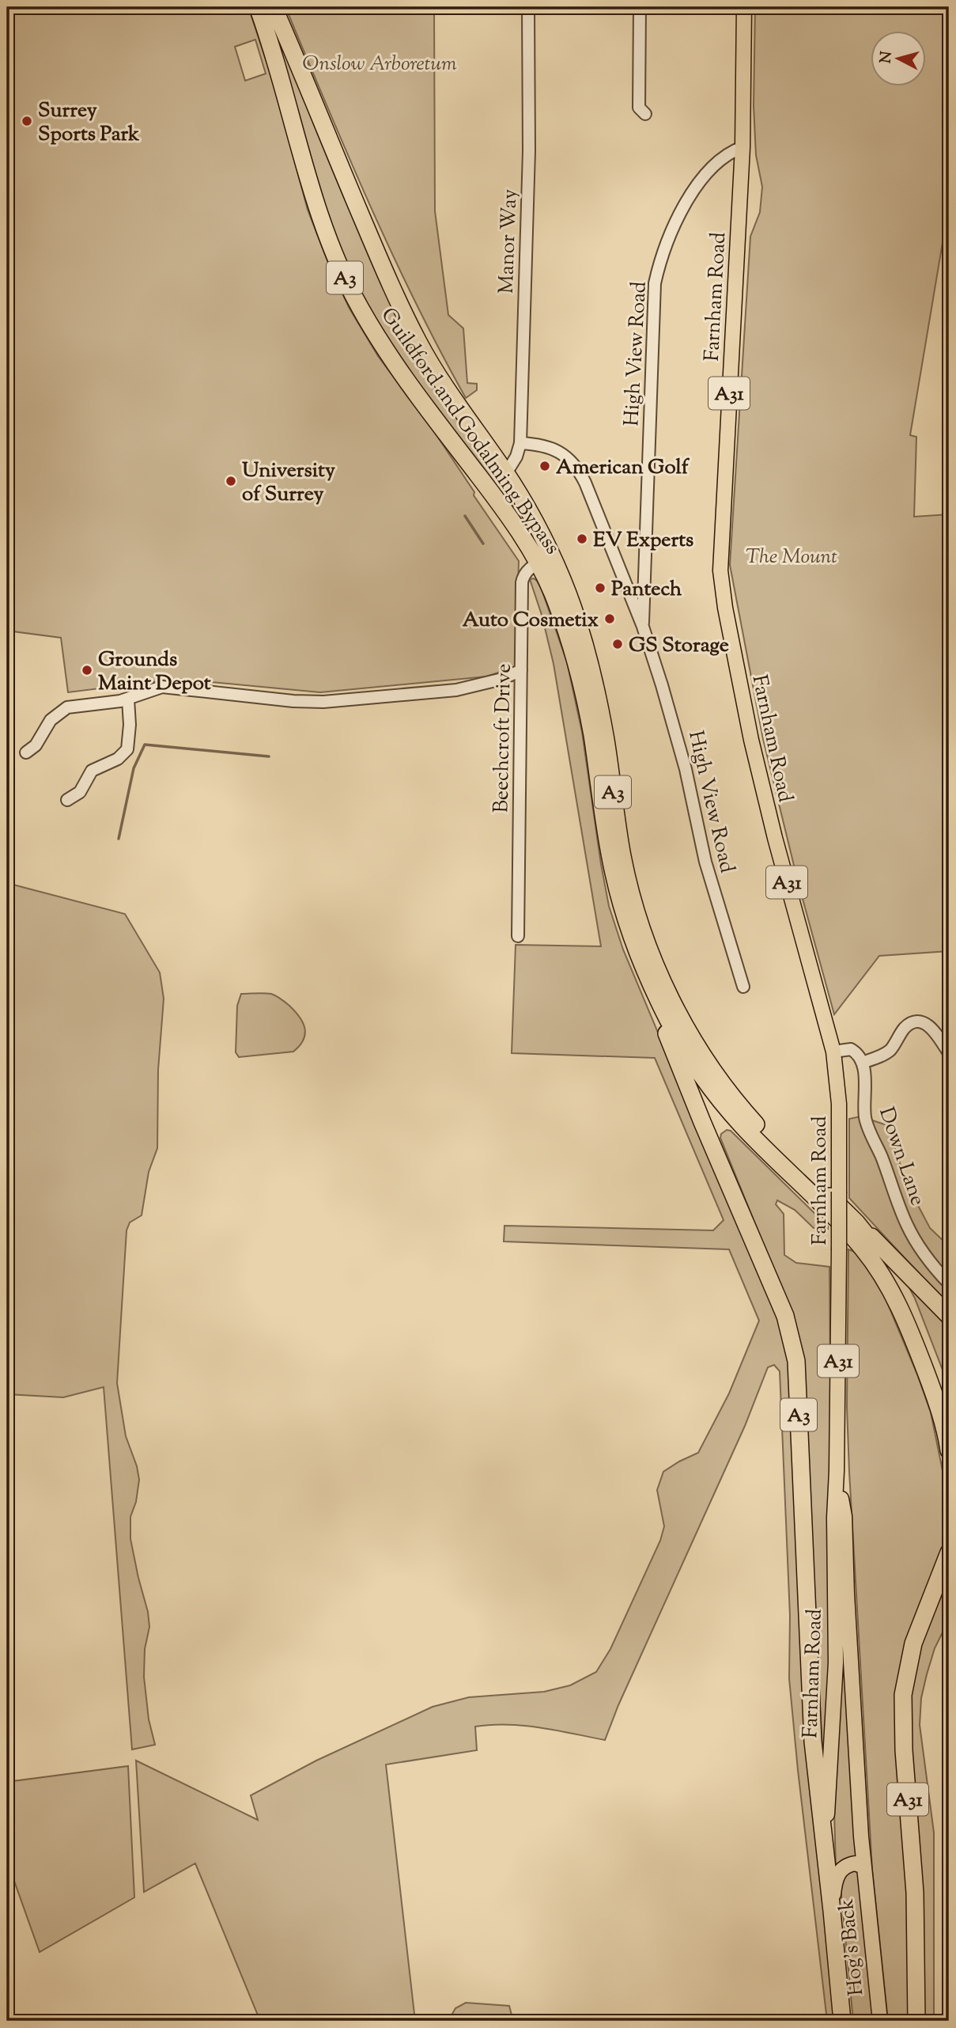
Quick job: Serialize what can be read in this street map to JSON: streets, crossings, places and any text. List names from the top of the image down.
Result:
{
  "streets": {
    "highway": [
      "A3",
      "A31",
      "Guildford and Godalming Bypass",
      "Hog's Back"
    ],
    "main road": ["Farnham Road"],
    "street": [
      "Manor Way",
      "High View Road",
      "Beechcroft Drive",
      "Down Lane"
    ]
  },
  "crossings": [
    ["Manor Way", "High View Road"],
    ["Manor Way", "Guildford and Godalming Bypass"],
    ["A3", "Farnham Road"],
    ["A3", "Guildford and Godalming Bypass"],
    ["A3", "Hog's Back"],
    ["Farnham Road", "High View Road"],
    ["Farnham Road", "A31"],
    ["Farnham Road", "Hog's Back"],
    ["A31", "Hog's Back"],
    ["Guildford and Godalming Bypass", "Beechcroft Drive"]
  ],
  "parks": ["Onslow Arboretum", "The Mount"],
  "places": [
    "Surrey Sports Park",
    "American Golf",
    "University of Surrey",
    "EV Experts",
    "Pantech",
    "Auto Cosmetix",
    "GS Storage",
    "Grounds Maint Depot"
  ],
  "north": "left"
}
